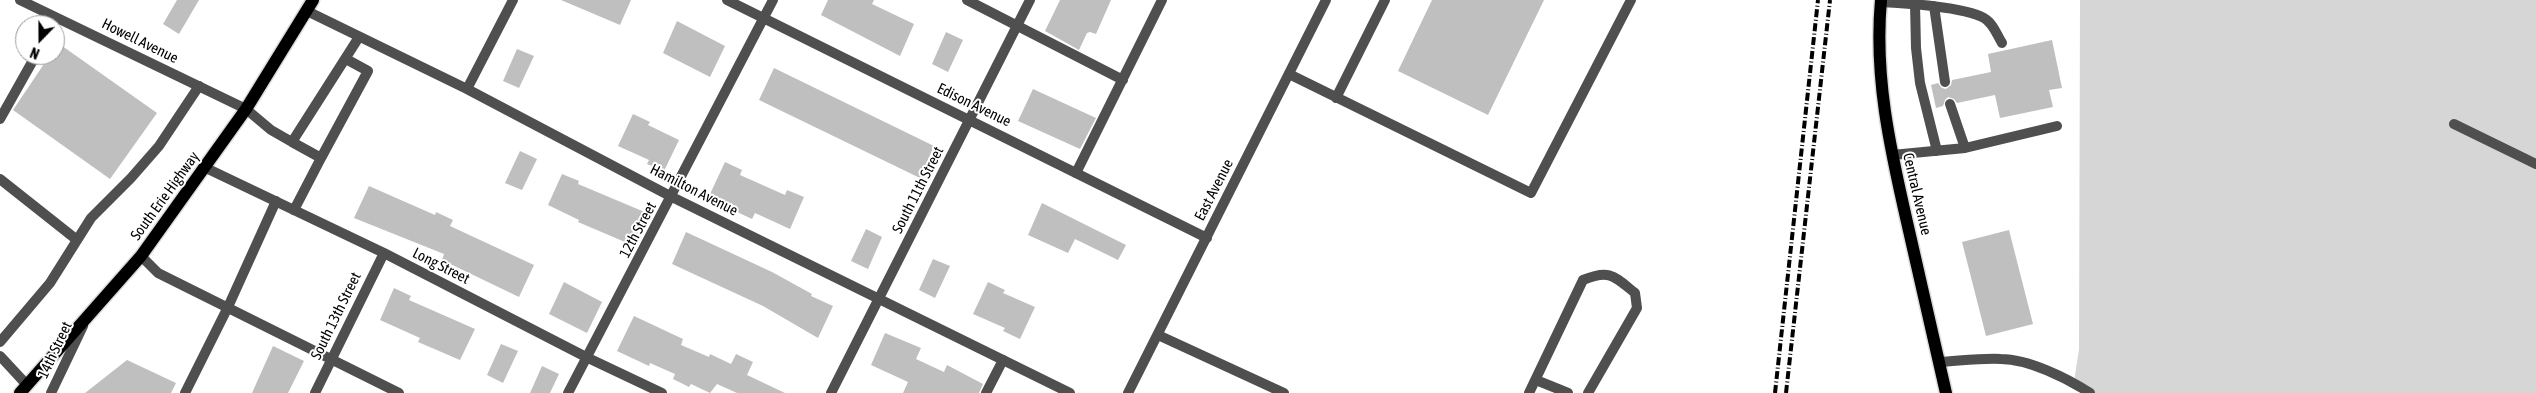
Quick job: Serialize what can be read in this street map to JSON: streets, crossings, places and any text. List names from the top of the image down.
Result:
{
  "streets": {
    "main road": ["Central Avenue", "South Erie Highway"],
    "street": [
      "Howell Avenue",
      "Edison Avenue",
      "Hamilton Avenue",
      "South 11th Street",
      "East Avenue",
      "12th Street",
      "Long Street",
      "South 13th Street",
      "14th Street"
    ]
  },
  "crossings": [
    ["Howell Avenue", "South Erie Highway"],
    ["Edison Avenue", "South 11th Street"],
    ["Edison Avenue", "East Avenue"],
    ["Edison Avenue", "12th Street"],
    ["Hamilton Avenue", "South 11th Street"],
    ["Hamilton Avenue", "South Erie Highway"],
    ["Hamilton Avenue", "12th Street"],
    ["South Erie Highway", "Long Street"],
    ["South Erie Highway", "14th Street"],
    ["12th Street", "Long Street"],
    ["Long Street", "South 13th Street"]
  ],
  "north": "bottom"
}
